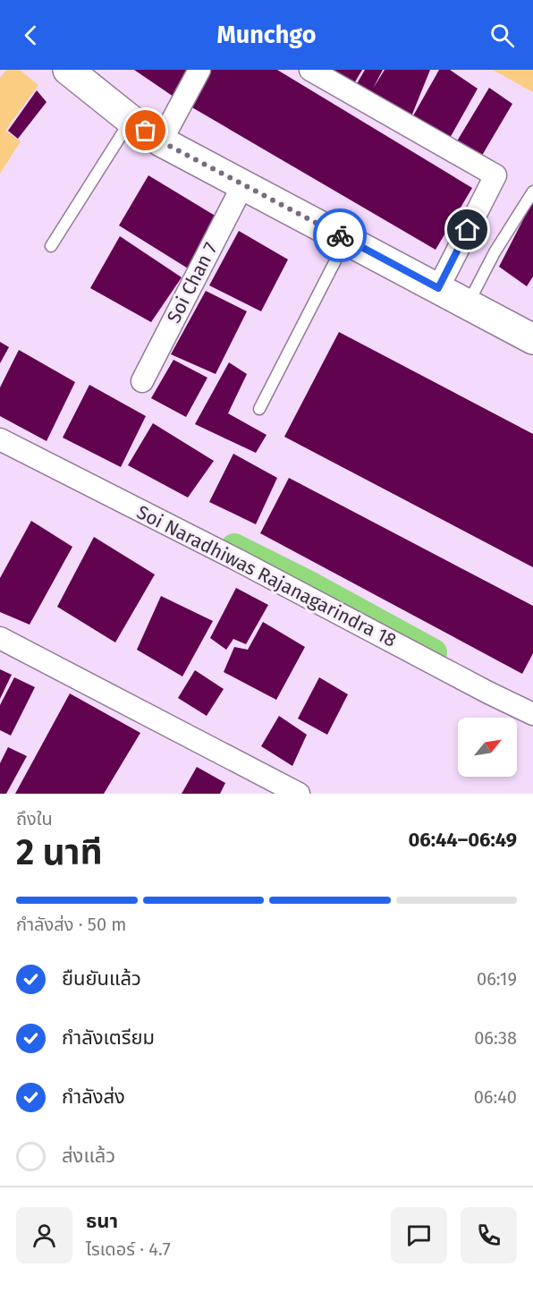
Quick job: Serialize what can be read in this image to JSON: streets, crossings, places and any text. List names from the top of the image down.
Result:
{
  "streets": {
    "street": ["Soi Chan 7", "Soi Naradhiwas Rajanagarindra 18"]
  },
  "north": "top right",
  "page": {
    "header": "Munchgo",
    "heading": ["2 นาที", "ถึงใน", "06:44–06:49"],
    "panel": ["ธนา", "ไรเดอร์ · 4.7"],
    "bar": "กำลังส่ง · 50 m",
    "list": [
      ["ยืนยันแล้ว", "06:19"],
      ["กำลังเตรียม", "06:38"],
      ["กำลังส่ง", "06:40"],
      "ส่งแล้ว"
    ]
  }
}
